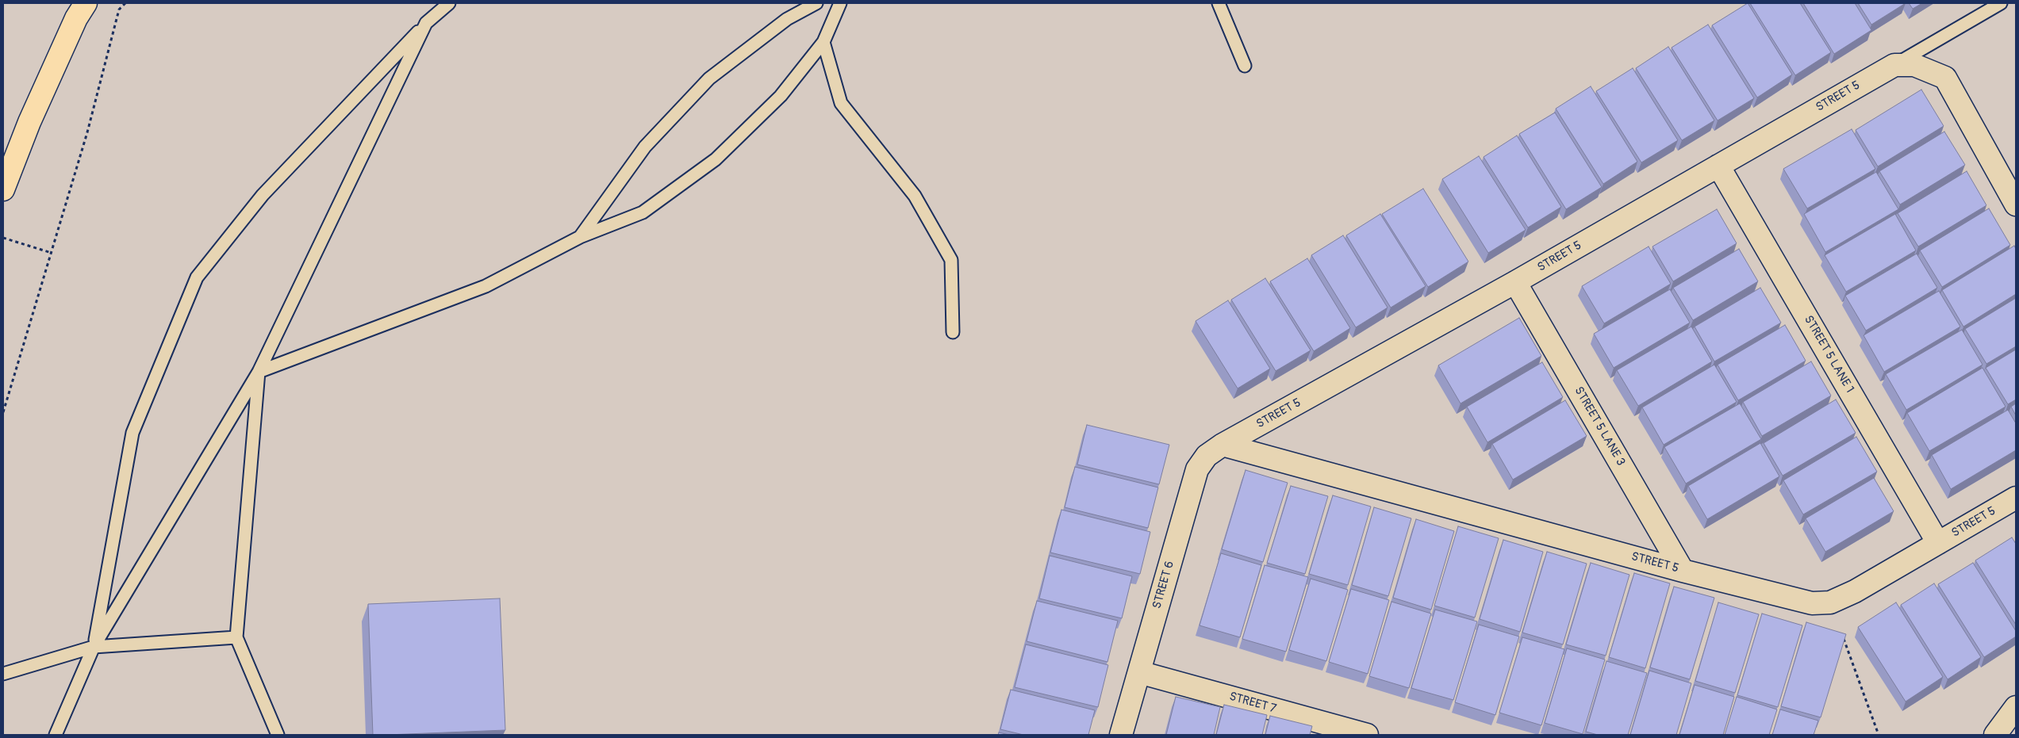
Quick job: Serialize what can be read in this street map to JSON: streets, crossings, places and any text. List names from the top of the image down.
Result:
{
  "streets": {
    "street": [
      "STREET 5",
      "STREET 5 LANE 1",
      "STREET 5 LANE 3",
      "STREET 6",
      "STREET 7"
    ]
  },
  "crossings": [
    ["STREET 5", "STREET 5 LANE 1"],
    ["STREET 5", "STREET 5 LANE 3"],
    ["STREET 5", "STREET 6"],
    ["STREET 6", "STREET 7"]
  ]
}
